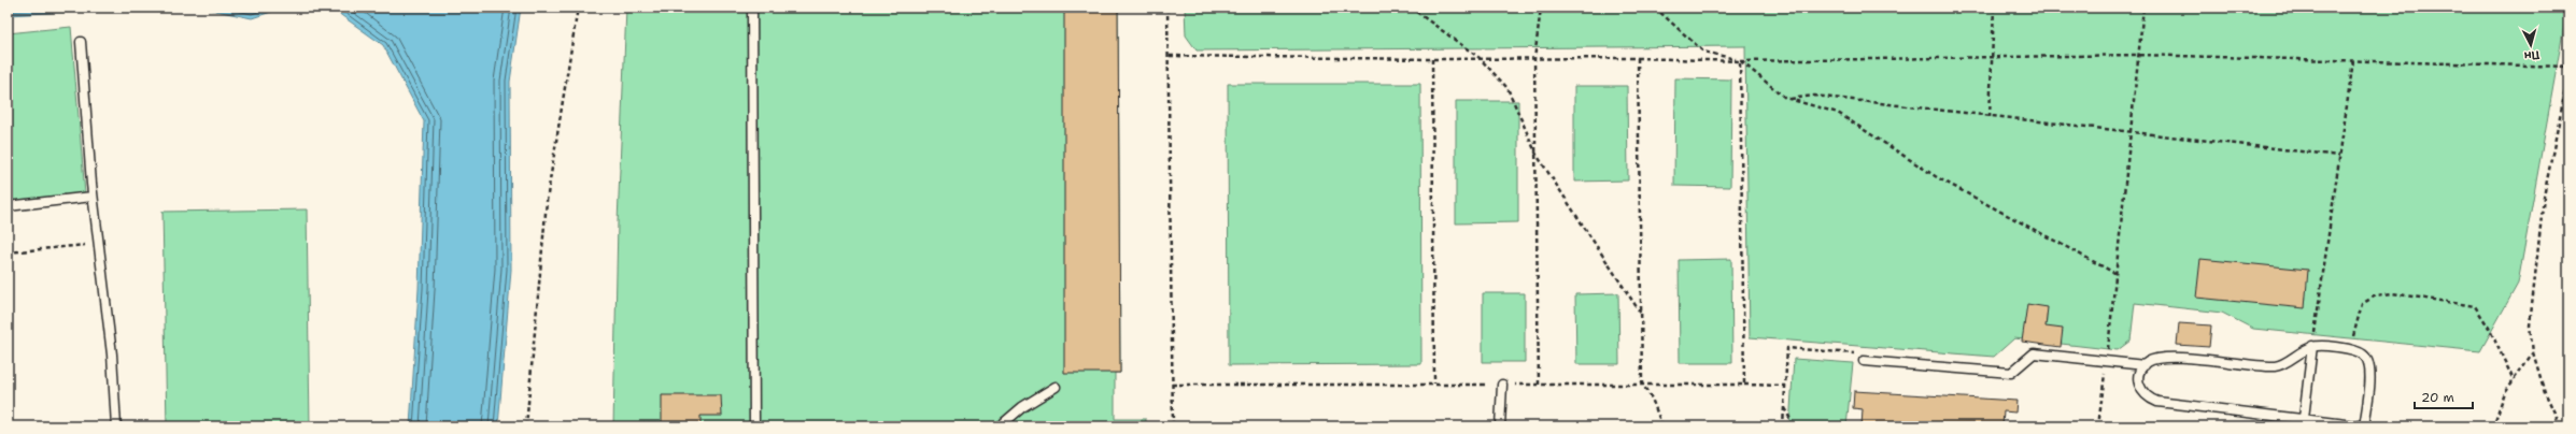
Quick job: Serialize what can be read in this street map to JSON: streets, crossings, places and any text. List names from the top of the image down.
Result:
{
  "scale_bar": "20 m",
  "north": "bottom"
}
